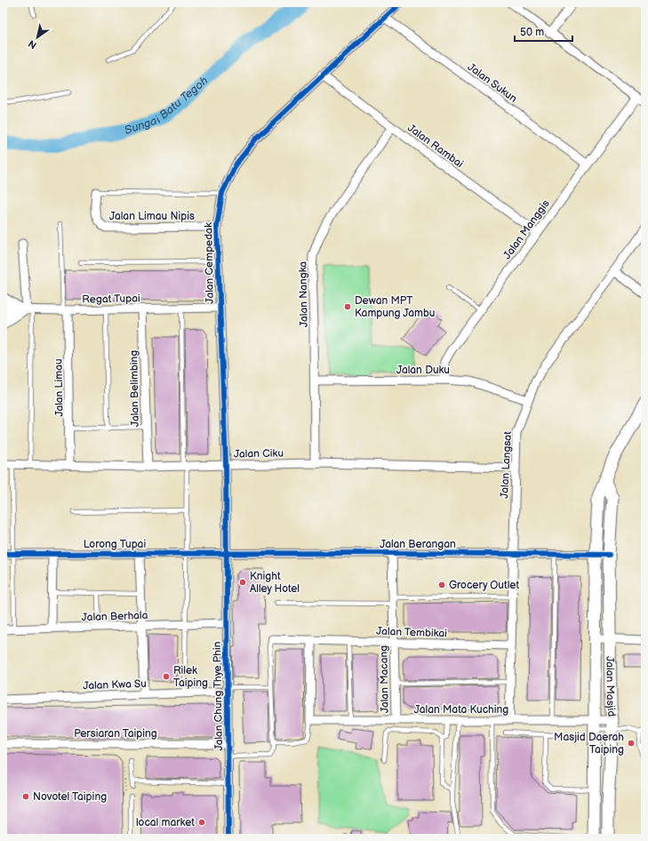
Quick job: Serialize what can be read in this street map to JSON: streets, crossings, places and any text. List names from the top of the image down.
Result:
{
  "streets": {
    "main road": ["Jalan Masjid"],
    "street": [
      "Jalan Sukun",
      "Jalan Rambai",
      "Jalan Limau Nipis",
      "Jalan Manggis",
      "Jalan Cempedak",
      "Jalan Nangka",
      "Regat Tupai",
      "Jalan Duku",
      "Jalan Limau",
      "Jalan Belimbing",
      "Jalan Ciku",
      "Jalan Langsat",
      "Lorong Tupai",
      "Jalan Berangan",
      "Jalan Berhala",
      "Jalan Tembikai",
      "Jalan Macang",
      "Jalan Kwa Su",
      "Jalan Chung Thye Phin",
      "Jalan Mata Kuching",
      "Persiaran Taiping"
    ]
  },
  "crossings": [
    ["Jalan Sukun", "Jalan Manggis"],
    ["Jalan Sukun", "Jalan Cempedak"],
    ["Jalan Rambai", "Jalan Manggis"],
    ["Jalan Rambai", "Jalan Cempedak"],
    ["Jalan Rambai", "Jalan Nangka"],
    ["Jalan Limau Nipis", "Jalan Cempedak"],
    ["Jalan Manggis", "Jalan Duku"],
    ["Jalan Cempedak", "Regat Tupai"],
    ["Jalan Cempedak", "Jalan Ciku"],
    ["Jalan Cempedak", "Lorong Tupai"],
    ["Jalan Cempedak", "Jalan Berangan"],
    ["Jalan Cempedak", "Jalan Chung Thye Phin"],
    ["Jalan Nangka", "Jalan Duku"],
    ["Jalan Nangka", "Jalan Ciku"],
    ["Regat Tupai", "Jalan Limau"],
    ["Regat Tupai", "Jalan Belimbing"],
    ["Jalan Duku", "Jalan Langsat"],
    ["Jalan Limau", "Jalan Ciku"],
    ["Jalan Belimbing", "Jalan Ciku"],
    ["Jalan Ciku", "Jalan Langsat"],
    ["Jalan Langsat", "Jalan Berangan"],
    ["Jalan Langsat", "Jalan Tembikai"],
    ["Jalan Langsat", "Jalan Mata Kuching"],
    ["Lorong Tupai", "Jalan Berangan"],
    ["Lorong Tupai", "Jalan Chung Thye Phin"],
    ["Jalan Berangan", "Jalan Macang"],
    ["Jalan Berangan", "Jalan Masjid"],
    ["Jalan Berangan", "Jalan Chung Thye Phin"],
    ["Jalan Berhala", "Jalan Chung Thye Phin"],
    ["Jalan Tembikai", "Jalan Macang"],
    ["Jalan Macang", "Jalan Mata Kuching"],
    ["Jalan Kwa Su", "Jalan Chung Thye Phin"],
    ["Jalan Masjid", "Jalan Mata Kuching"],
    ["Jalan Chung Thye Phin", "Persiaran Taiping"]
  ],
  "water": ["Sungai Batu Tegoh"],
  "places": [
    "Dewan MPT Kampung Jambu",
    "Knight Alley Hotel",
    "Grocery Outlet",
    "Rilek Taiping",
    "Masjid Daerah Taiping",
    "Novotel Taiping",
    "local market"
  ],
  "scale_bar": "50 m",
  "north": "bottom left"
}
